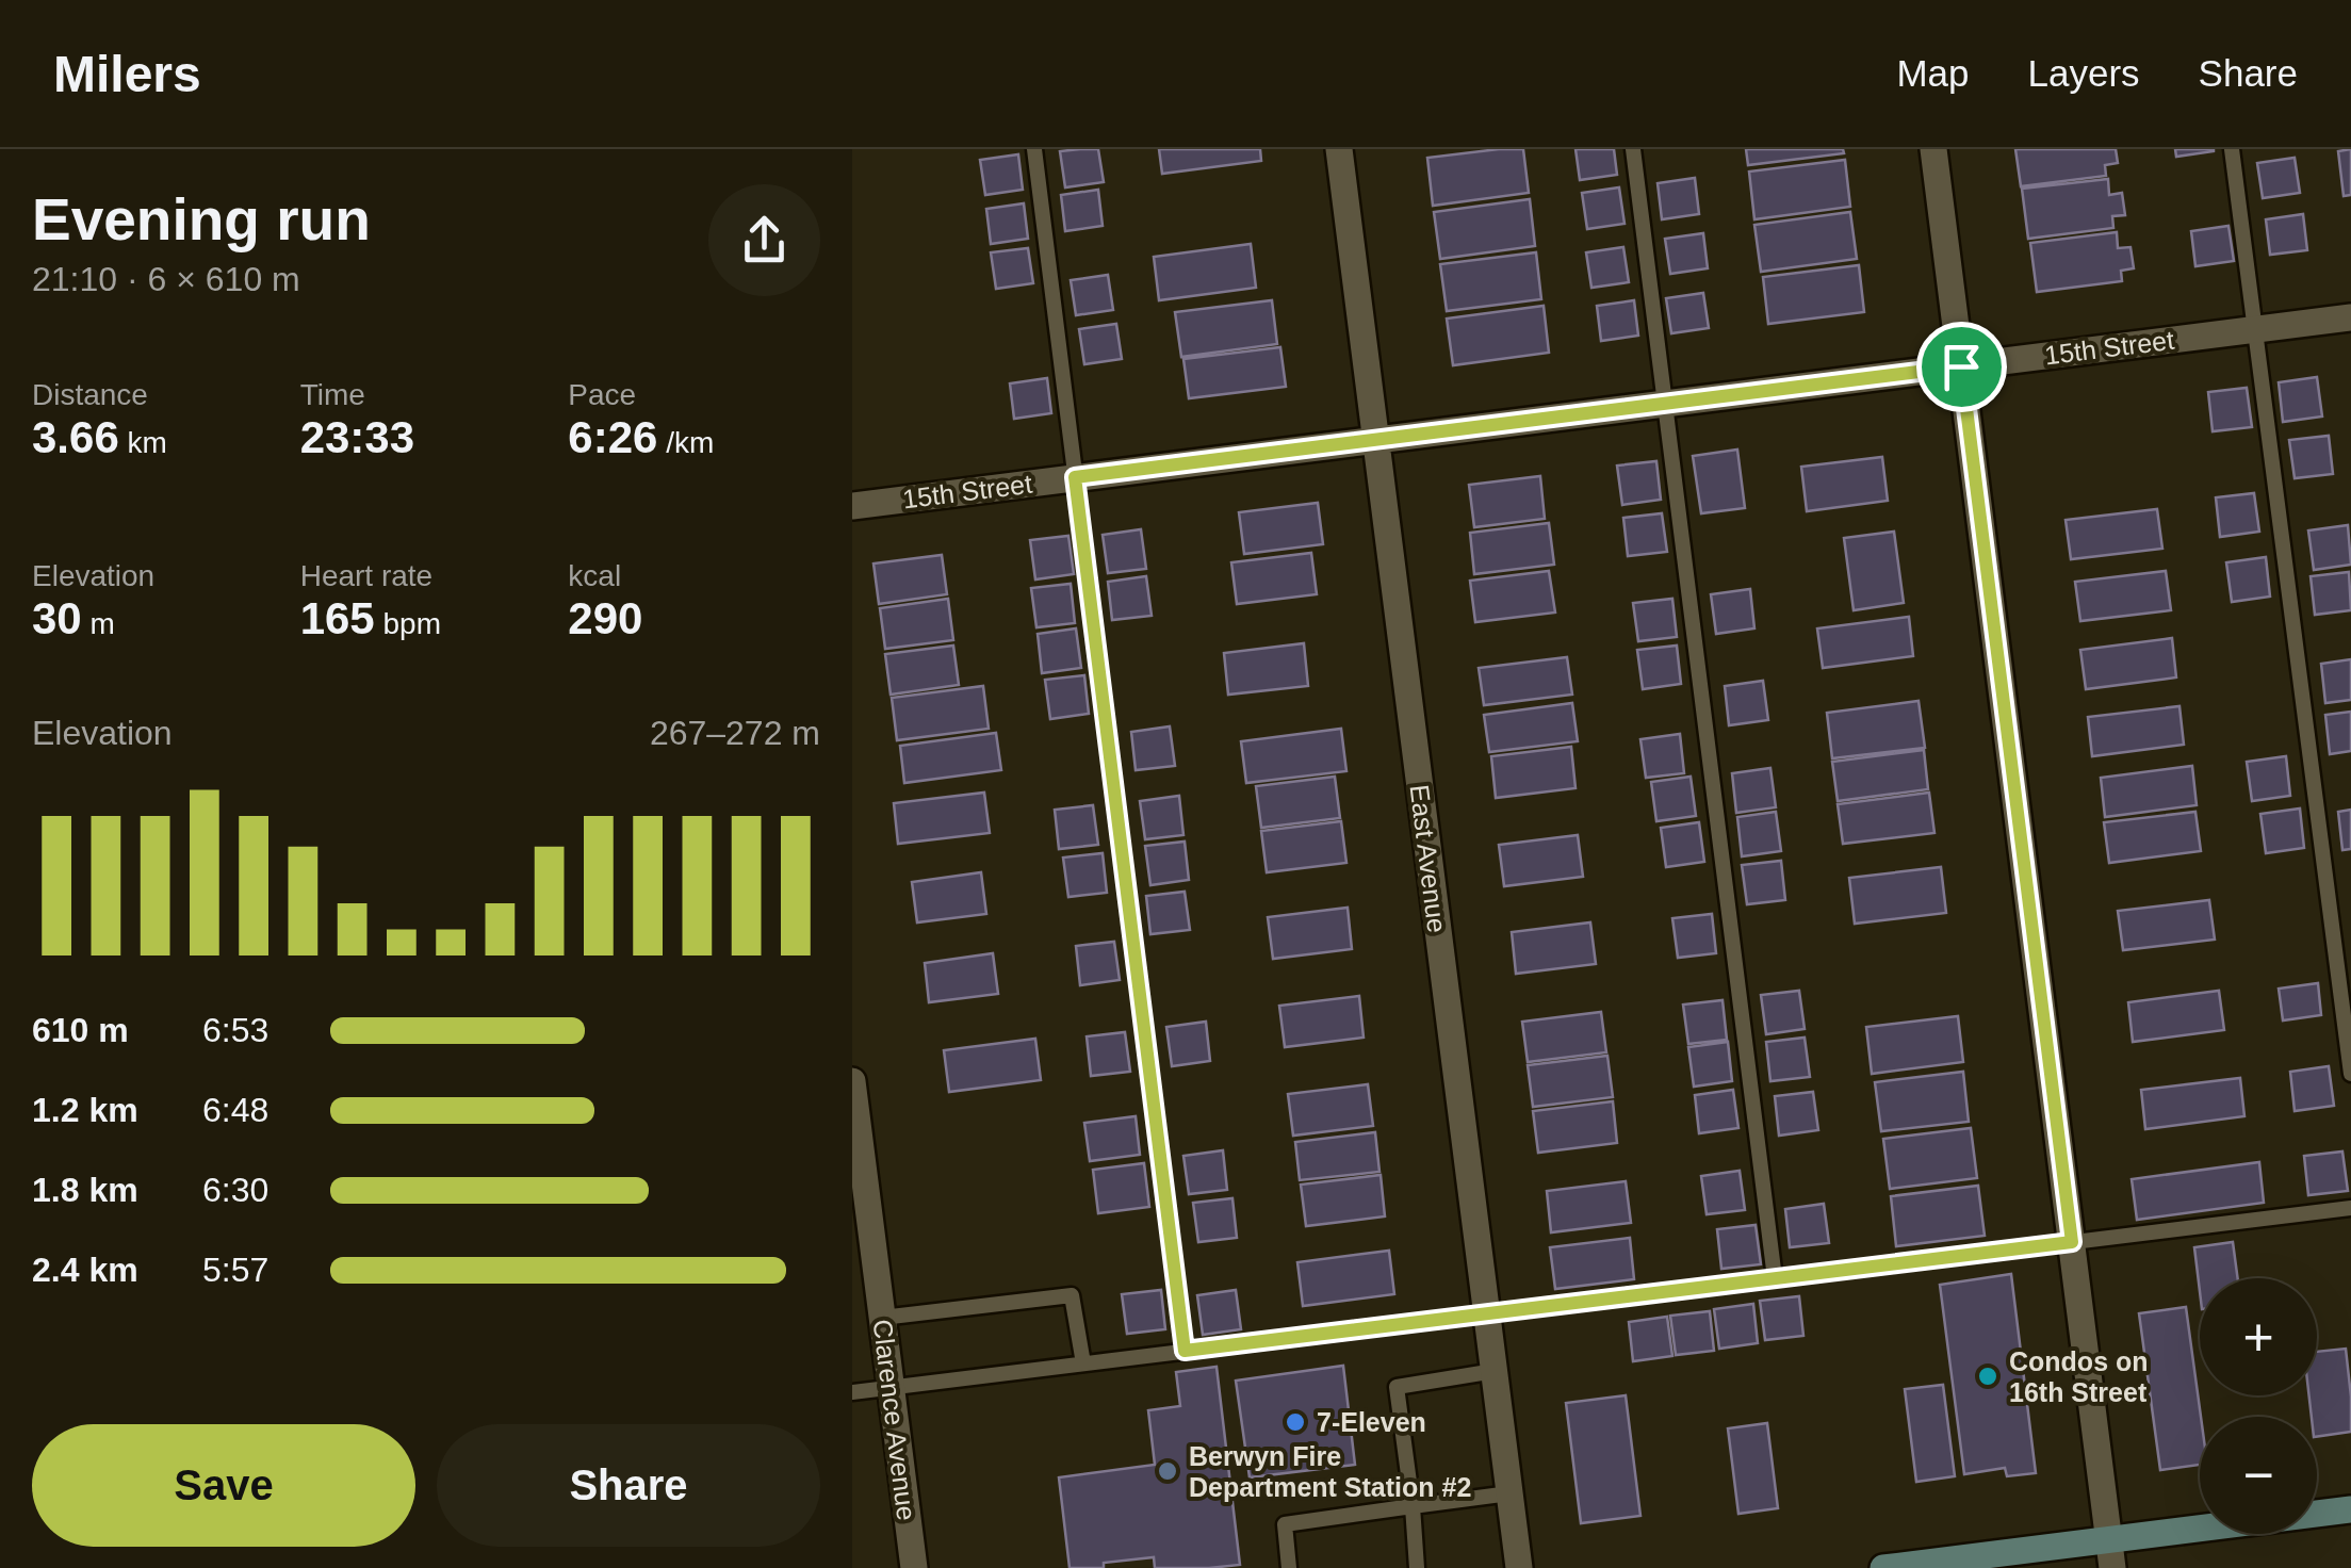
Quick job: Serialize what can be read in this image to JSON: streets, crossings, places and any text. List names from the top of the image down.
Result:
{
  "streets": {
    "street": ["15th Street", "East Avenue", "Clarence Avenue"]
  },
  "crossings": [
    ["15th Street", "East Avenue"]
  ],
  "places": ["Condos on 16th Street", "7-Eleven", "Berwyn Fire Department Station #2"],
  "page": {
    "header": "Milers",
    "nav": ["Map", "Layers", "Share"],
    "heading": ["Evening run", "21:10 · 6 × 610 m"],
    "stats": [
      ["Distance", "3.66 km"],
      ["Time", "23:33"],
      ["Pace", "6:26 /km"],
      ["Elevation", "30 m"],
      ["Heart rate", "165 bpm"],
      ["kcal", "290"]
    ],
    "chart": ["Elevation", "267–272 m"],
    "list": [
      {
        "name": "610 m",
        "note": "6:53"
      },
      {
        "name": "1.2 km",
        "note": "6:48"
      },
      {
        "name": "1.8 km",
        "note": "6:30"
      },
      {
        "name": "2.4 km",
        "note": "5:57"
      }
    ],
    "map_buttons": ["+", "−"],
    "buttons": ["Save", "Share"]
  }
}
